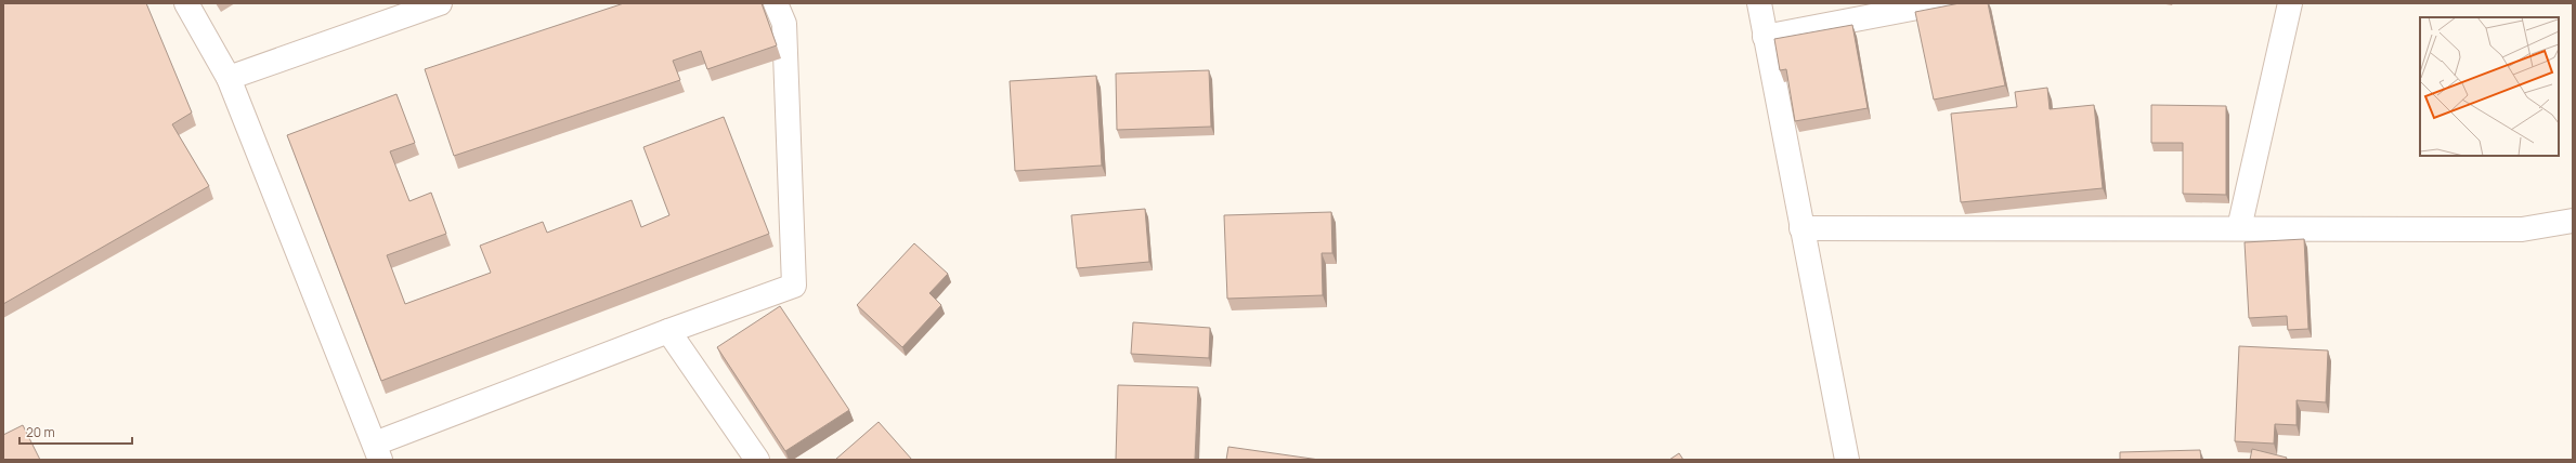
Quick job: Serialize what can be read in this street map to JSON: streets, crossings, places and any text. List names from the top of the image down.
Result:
{
  "scale_bar": "20 m"
}
